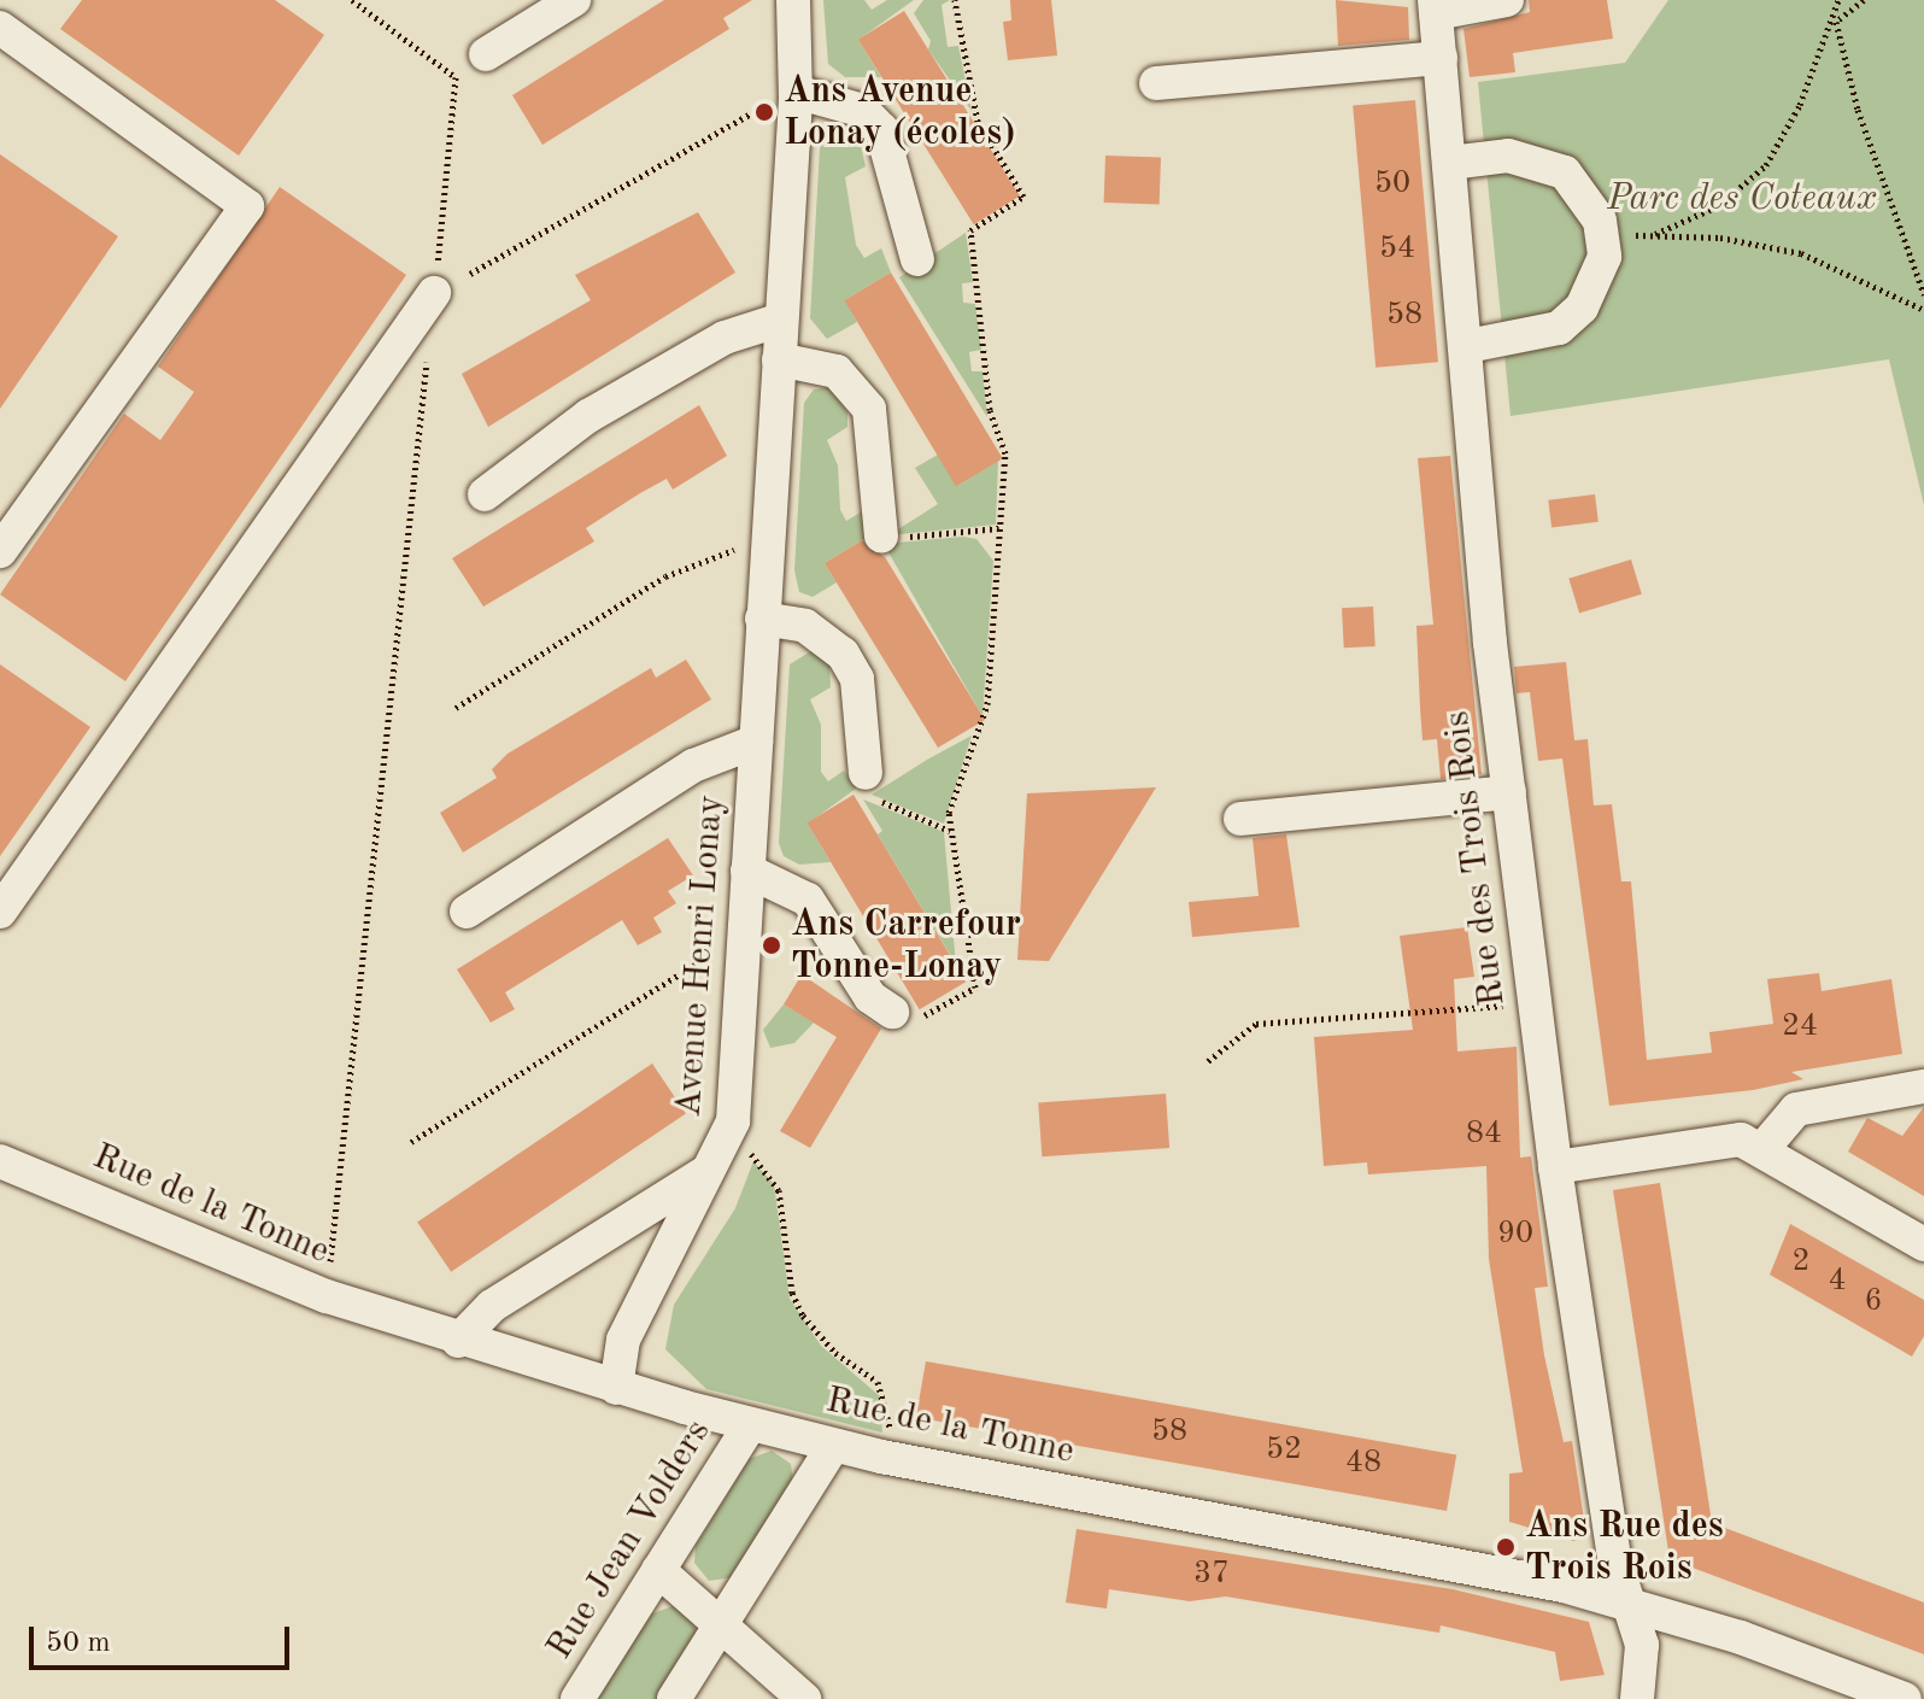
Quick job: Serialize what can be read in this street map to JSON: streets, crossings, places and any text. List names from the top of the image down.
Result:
{
  "streets": {
    "street": [
      "Rue des Trois Rois",
      "Avenue Henri Lonay",
      "Rue de la Tonne",
      "Rue Jean Volders"
    ]
  },
  "crossings": [
    ["Rue des Trois Rois", "Rue de la Tonne"],
    ["Avenue Henri Lonay", "Rue de la Tonne"],
    ["Rue de la Tonne", "Rue Jean Volders"]
  ],
  "parks": ["Parc des Coteaux"],
  "places": ["Ans Avenue Lonay (écoles)", "Ans Carrefour Tonne-Lonay", "Ans Rue des Trois Rois"],
  "house_numbers": [
    "50",
    "54",
    "58",
    "24",
    "84",
    "90",
    "2",
    "4",
    "6",
    "58",
    "52",
    "48",
    "37"
  ],
  "scale_bar": "50 m"
}
